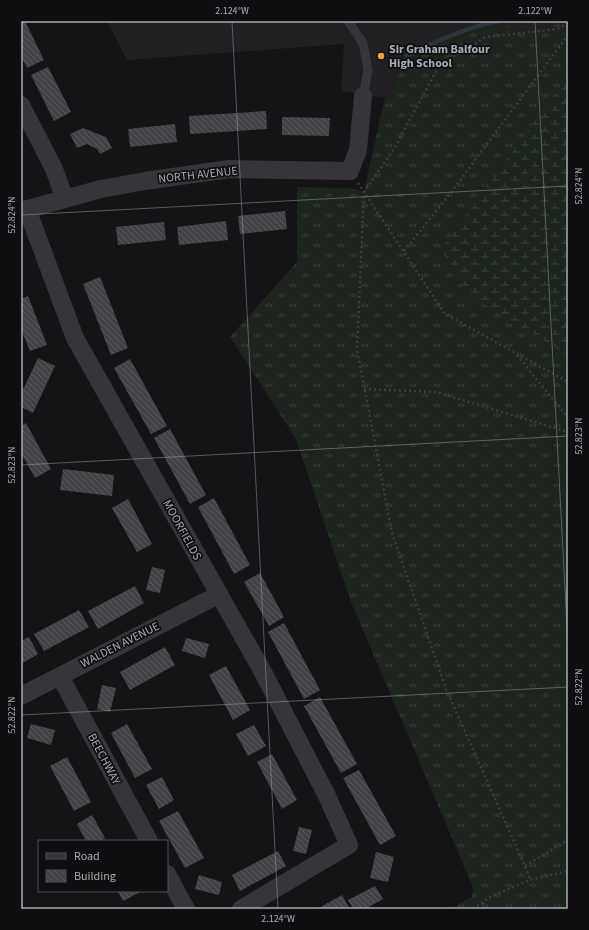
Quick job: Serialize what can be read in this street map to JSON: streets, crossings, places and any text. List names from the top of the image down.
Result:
{
  "streets": {
    "street": [
      "NORTH AVENUE",
      "MOORFIELDS",
      "WALDEN AVENUE",
      "BEECHWAY"
    ]
  },
  "crossings": [
    ["NORTH AVENUE", "MOORFIELDS"],
    ["MOORFIELDS", "WALDEN AVENUE"],
    ["WALDEN AVENUE", "BEECHWAY"]
  ],
  "places": ["Sir Graham Balfour High School"],
  "legend": ["Road", "Building"],
  "coordinates": [
    "2.124°W",
    "2.122°W",
    "52.824°N",
    "52.823°N",
    "52.822°N"
  ]
}
